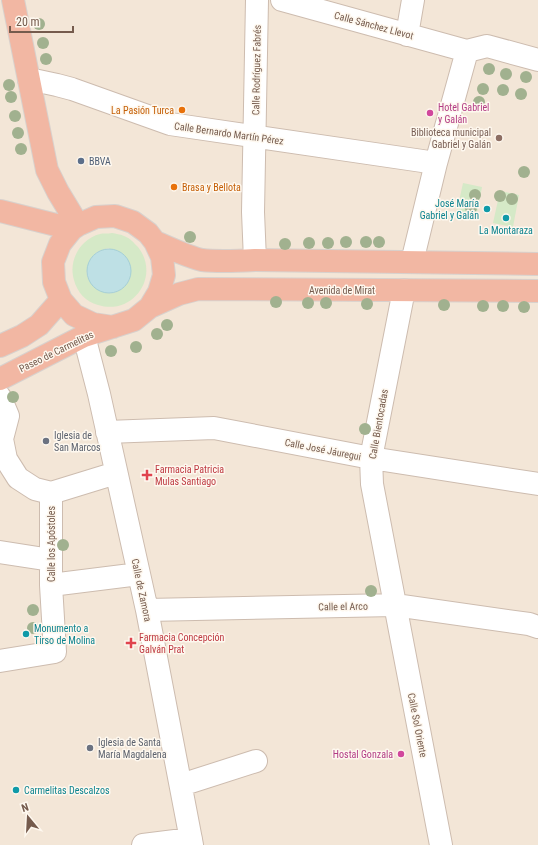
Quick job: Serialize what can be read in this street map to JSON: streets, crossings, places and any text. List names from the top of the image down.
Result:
{
  "streets": {
    "highway": ["Avenida de Mirat", "Paseo de Carmelitas"],
    "street": [
      "Calle Sánchez Llevot",
      "Calle Rodríguez Fabrés",
      "Calle Bernardo Martín Pérez",
      "Calle Bientocadas",
      "Calle José Jáuregui",
      "Calle los Apóstoles",
      "Calle de Zamora",
      "Calle el Arco",
      "Calle Sol Oriente"
    ]
  },
  "crossings": [
    ["Calle Rodríguez Fabrés", "Calle Bernardo Martín Pérez"],
    ["Avenida de Mirat", "Paseo de Carmelitas"],
    ["Avenida de Mirat", "Calle Bientocadas"],
    ["Paseo de Carmelitas", "Calle de Zamora"],
    ["Calle Bientocadas", "Calle José Jáuregui"],
    ["Calle Bientocadas", "Calle el Arco"],
    ["Calle Bientocadas", "Calle Sol Oriente"],
    ["Calle José Jáuregui", "Calle de Zamora"],
    ["Calle los Apóstoles", "Calle de Zamora"],
    ["Calle de Zamora", "Calle el Arco"],
    ["Calle el Arco", "Calle Sol Oriente"]
  ],
  "places": {
    "other": [
      "La Pasión Turca",
      "Hotel Gabriel y Galán",
      "Biblioteca municipal Gabriel y Galán",
      "BBVA",
      "Brasa y Bellota",
      "José María Gabriel y Galán",
      "La Montaraza",
      "Iglesia de San Marcos",
      "Monumento a Tirso de Molina",
      "Iglesia de Santa María Magdalena",
      "Hostal Gonzala",
      "Carmelitas Descalzos"
    ],
    "health": ["Farmacia Patricia Mulas Santiago", "Farmacia Concepción Galván Prat"]
  },
  "scale_bar": "20 m",
  "north": "top"
}
